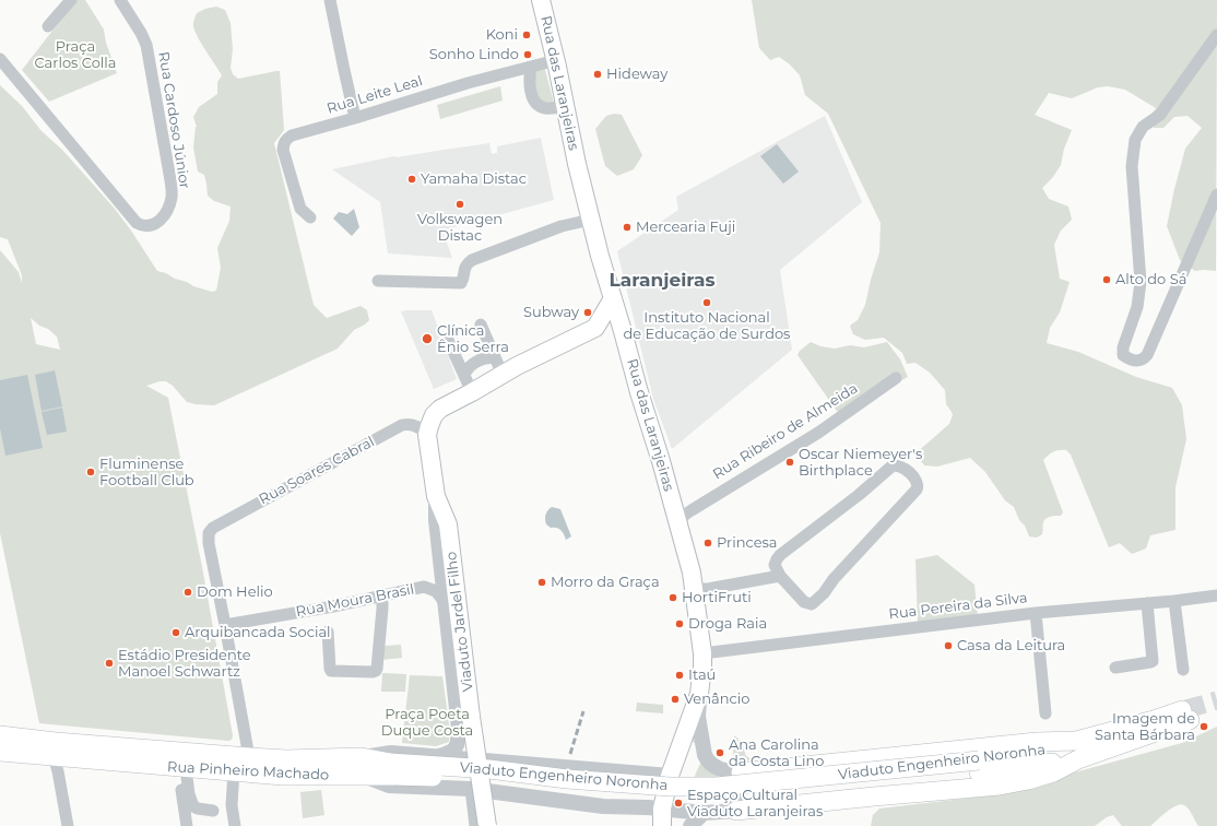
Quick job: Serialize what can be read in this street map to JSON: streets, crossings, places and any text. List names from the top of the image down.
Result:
{
  "streets": {
    "main road": [
      "Rua das Laranjeiras",
      "Viaduto Jardel Filho",
      "Viaduto Engenheiro Noronha",
      "Rua Pinheiro Machado"
    ],
    "street": [
      "Rua Leite Leal",
      "Rua Cardoso Júnior",
      "Rua Ribeiro de Almeida",
      "Rua Soares Cabral",
      "Rua Moura Brasil",
      "Rua Pereira da Silva"
    ]
  },
  "crossings": [
    ["Rua das Laranjeiras", "Rua Leite Leal"],
    ["Rua das Laranjeiras", "Rua Ribeiro de Almeida"],
    ["Rua das Laranjeiras", "Rua Pereira da Silva"],
    ["Rua das Laranjeiras", "Rua Pinheiro Machado"],
    ["Rua Soares Cabral", "Rua Moura Brasil"],
    ["Rua Soares Cabral", "Viaduto Jardel Filho"],
    ["Rua Moura Brasil", "Viaduto Jardel Filho"],
    ["Viaduto Engenheiro Noronha", "Rua Pinheiro Machado"]
  ],
  "districts": ["Laranjeiras"],
  "parks": ["Praça Carlos Colla", "Praça Poeta Duque Costa"],
  "places": [
    "Koni",
    "Sonho Lindo",
    "Hideway",
    "Yamaha Distac",
    "Volkswagen Distac",
    "Mercearia Fuji",
    "Alto do Sá",
    "Instituto Nacional de Educação de Surdos",
    "Subway",
    "Clínica Ênio Serra",
    "Oscar Niemeyer's Birthplace",
    "Fluminense Football Club",
    "Princesa",
    "Morro da Graça",
    "Dom Helio",
    "HortiFruti",
    "Droga Raia",
    "Arquibancada Social",
    "Casa da Leitura",
    "Estádio Presidente Manoel Schwartz",
    "Itaú",
    "Venâncio",
    "Imagem de Santa Bárbara",
    "Ana Carolina da Costa Lino",
    "Espaço Cultural Viaduto Laranjeiras"
  ]
}
